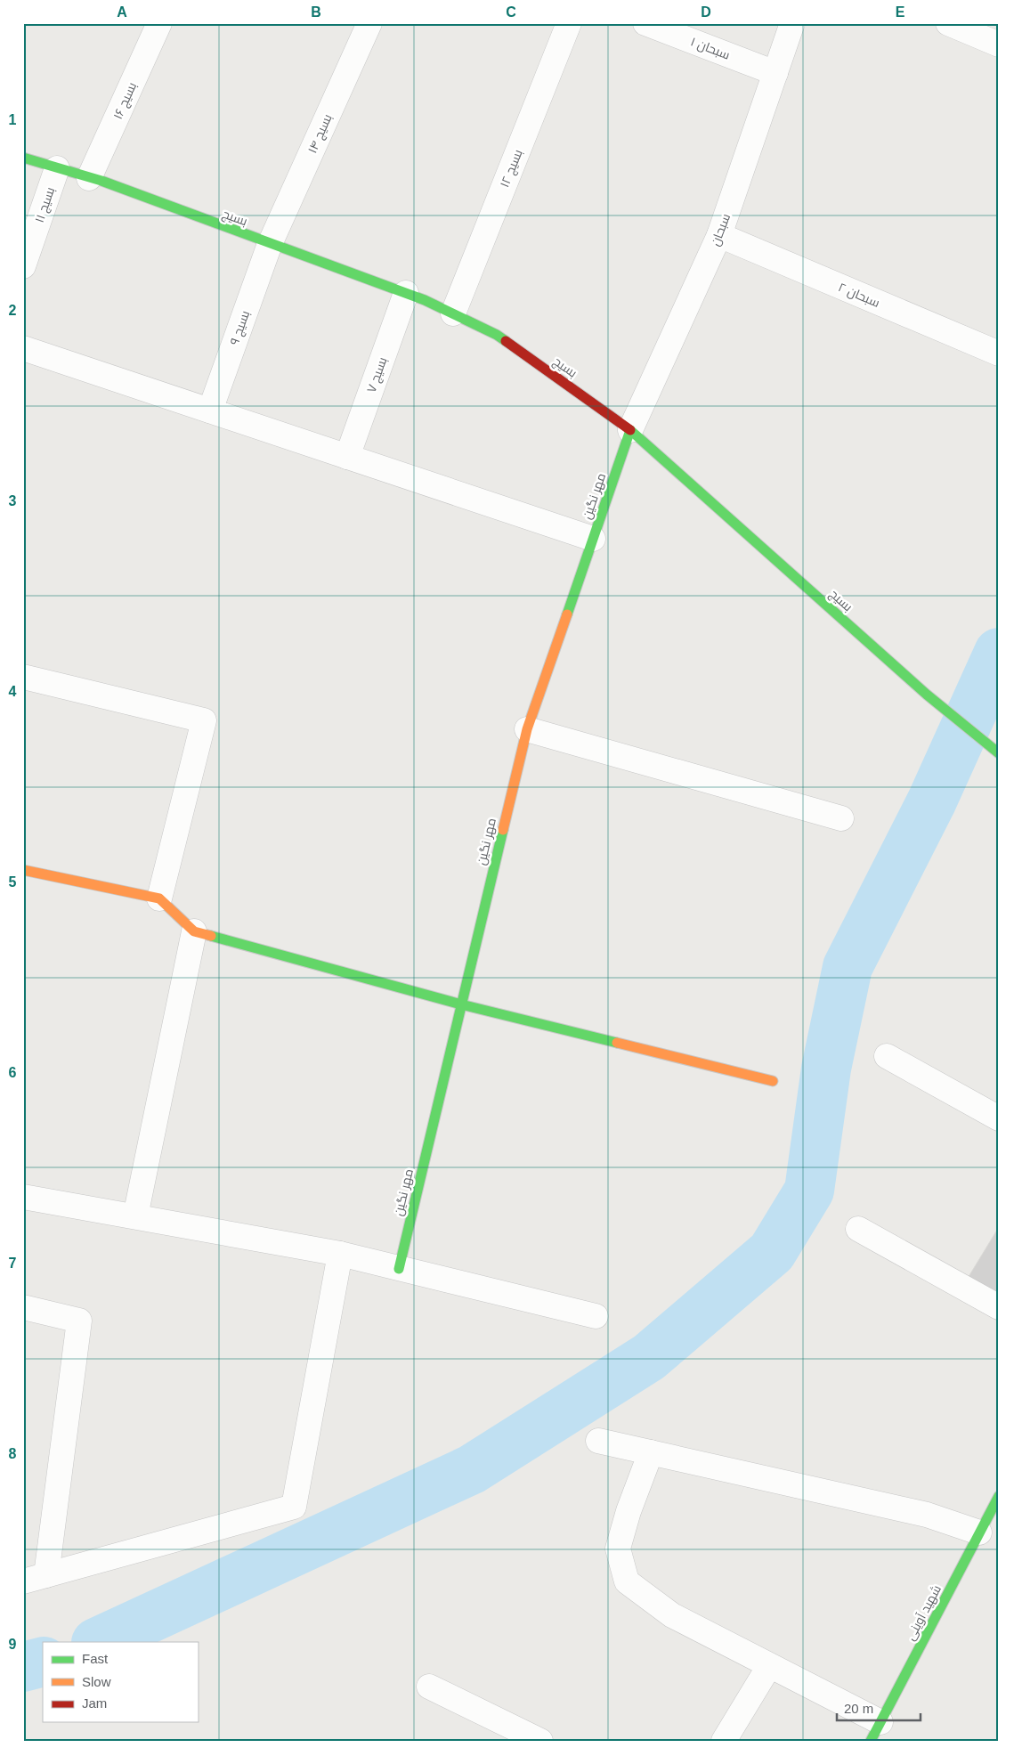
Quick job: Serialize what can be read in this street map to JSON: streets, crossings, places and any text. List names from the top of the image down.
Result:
{
  "streets": {
    "street": [
      "سبحان ۱",
      "بسیج ۱۶",
      "بسیج ۱۴",
      "بسیج ۱۲",
      "بسیج ۱۱",
      "بسیج",
      "سبحان",
      "سبحان ۲",
      "بسیج ۹",
      "بسیج ۷",
      "مهر نگین",
      "شهید آوینی"
    ]
  },
  "crossings": [
    ["سبحان ۱", "سبحان"],
    ["بسیج ۱۶", "بسیج"],
    ["بسیج ۱۴", "بسیج"],
    ["بسیج ۱۴", "بسیج ۹"],
    ["بسیج ۱۲", "بسیج"],
    ["بسیج ۱۱", "بسیج"],
    ["بسیج", "سبحان"],
    ["بسیج", "بسیج ۹"],
    ["بسیج", "بسیج ۷"],
    ["بسیج", "مهر نگین"],
    ["سبحان", "سبحان ۲"],
    ["سبحان", "مهر نگین"]
  ],
  "legend": ["Fast", "Slow", "Jam"],
  "scale_bar": "20 m",
  "grid": {
    "columns": [
      "A",
      "B",
      "C",
      "D",
      "E"
    ],
    "rows": [
      "1",
      "2",
      "3",
      "4",
      "5",
      "6",
      "7",
      "8",
      "9"
    ]
  }
}
